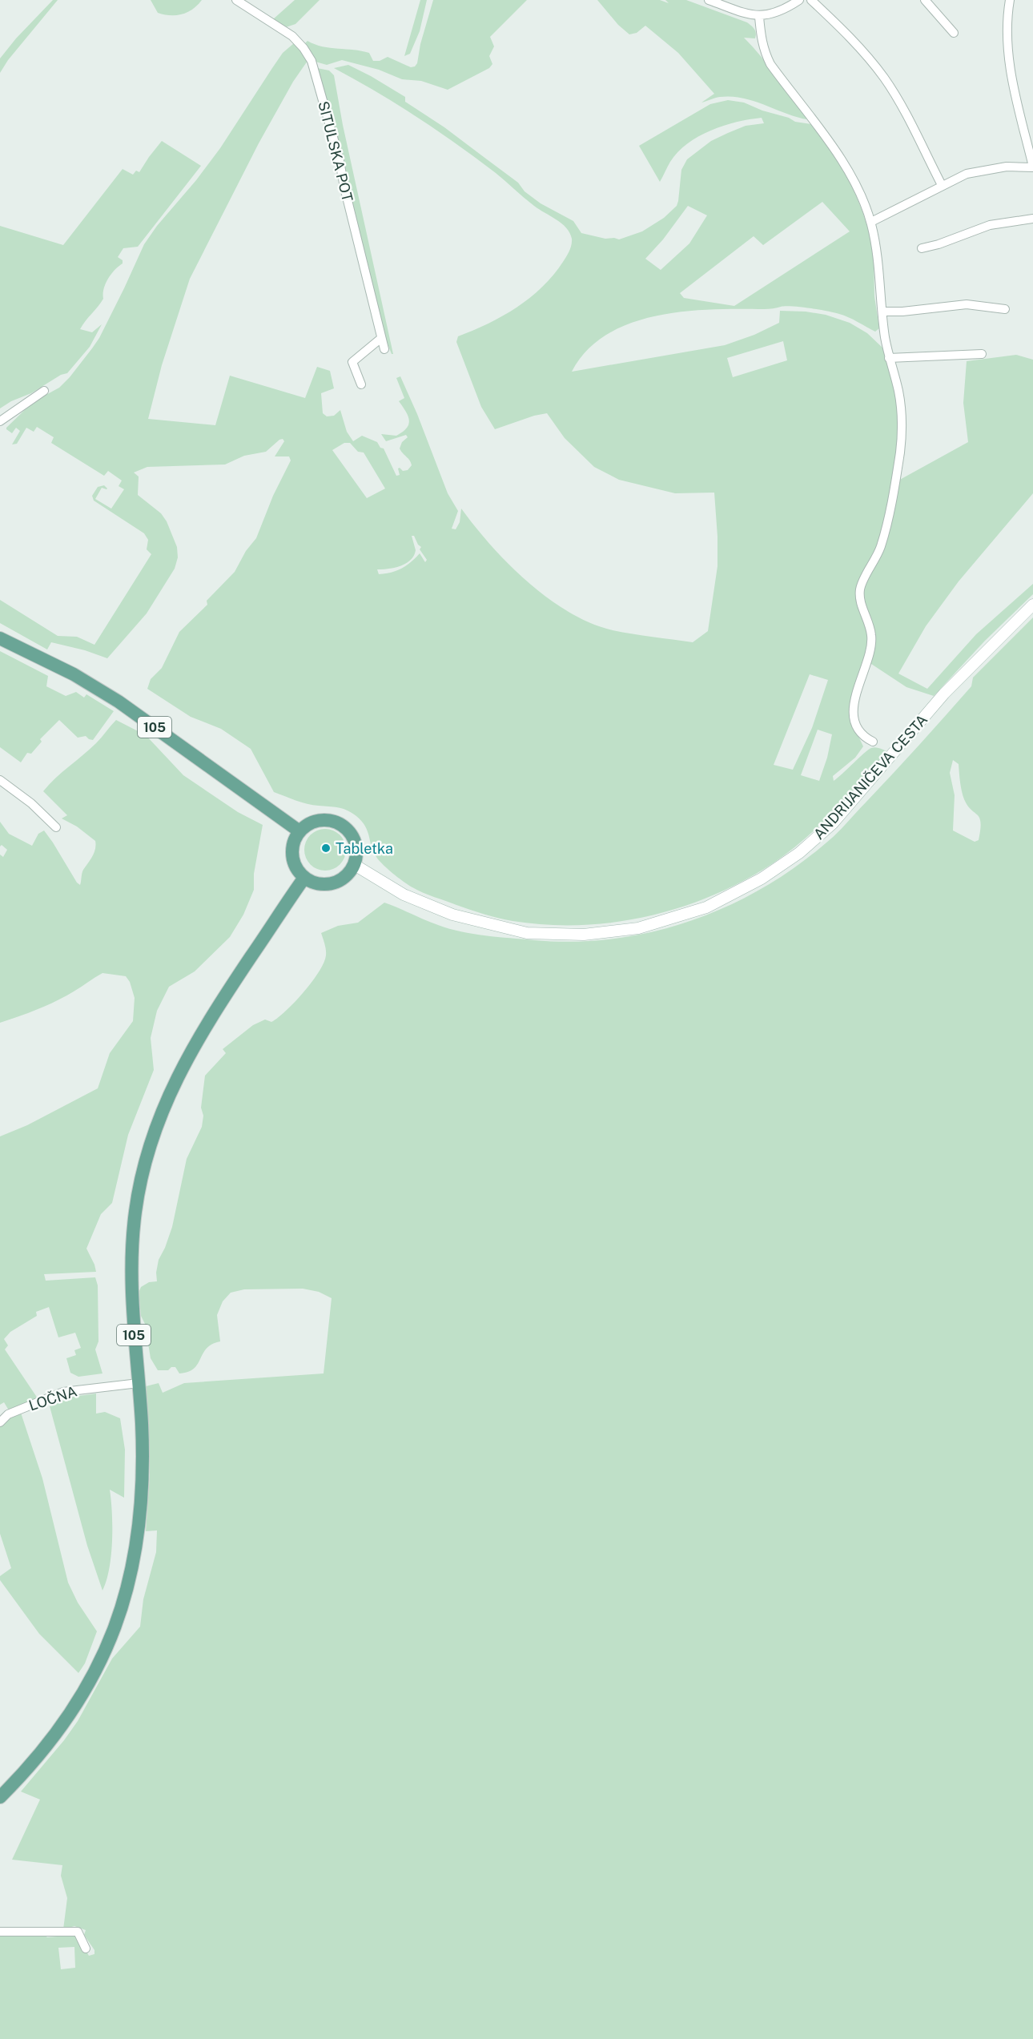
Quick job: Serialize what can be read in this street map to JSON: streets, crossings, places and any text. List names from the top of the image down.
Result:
{
  "streets": {
    "main road": ["105", "ANDRIJANIČEVA CESTA"],
    "street": ["SITULSKA POT", "LOČNA"]
  },
  "crossings": [
    ["105", "ANDRIJANIČEVA CESTA"],
    ["105", "LOČNA"]
  ],
  "places": ["Tabletka"]
}
